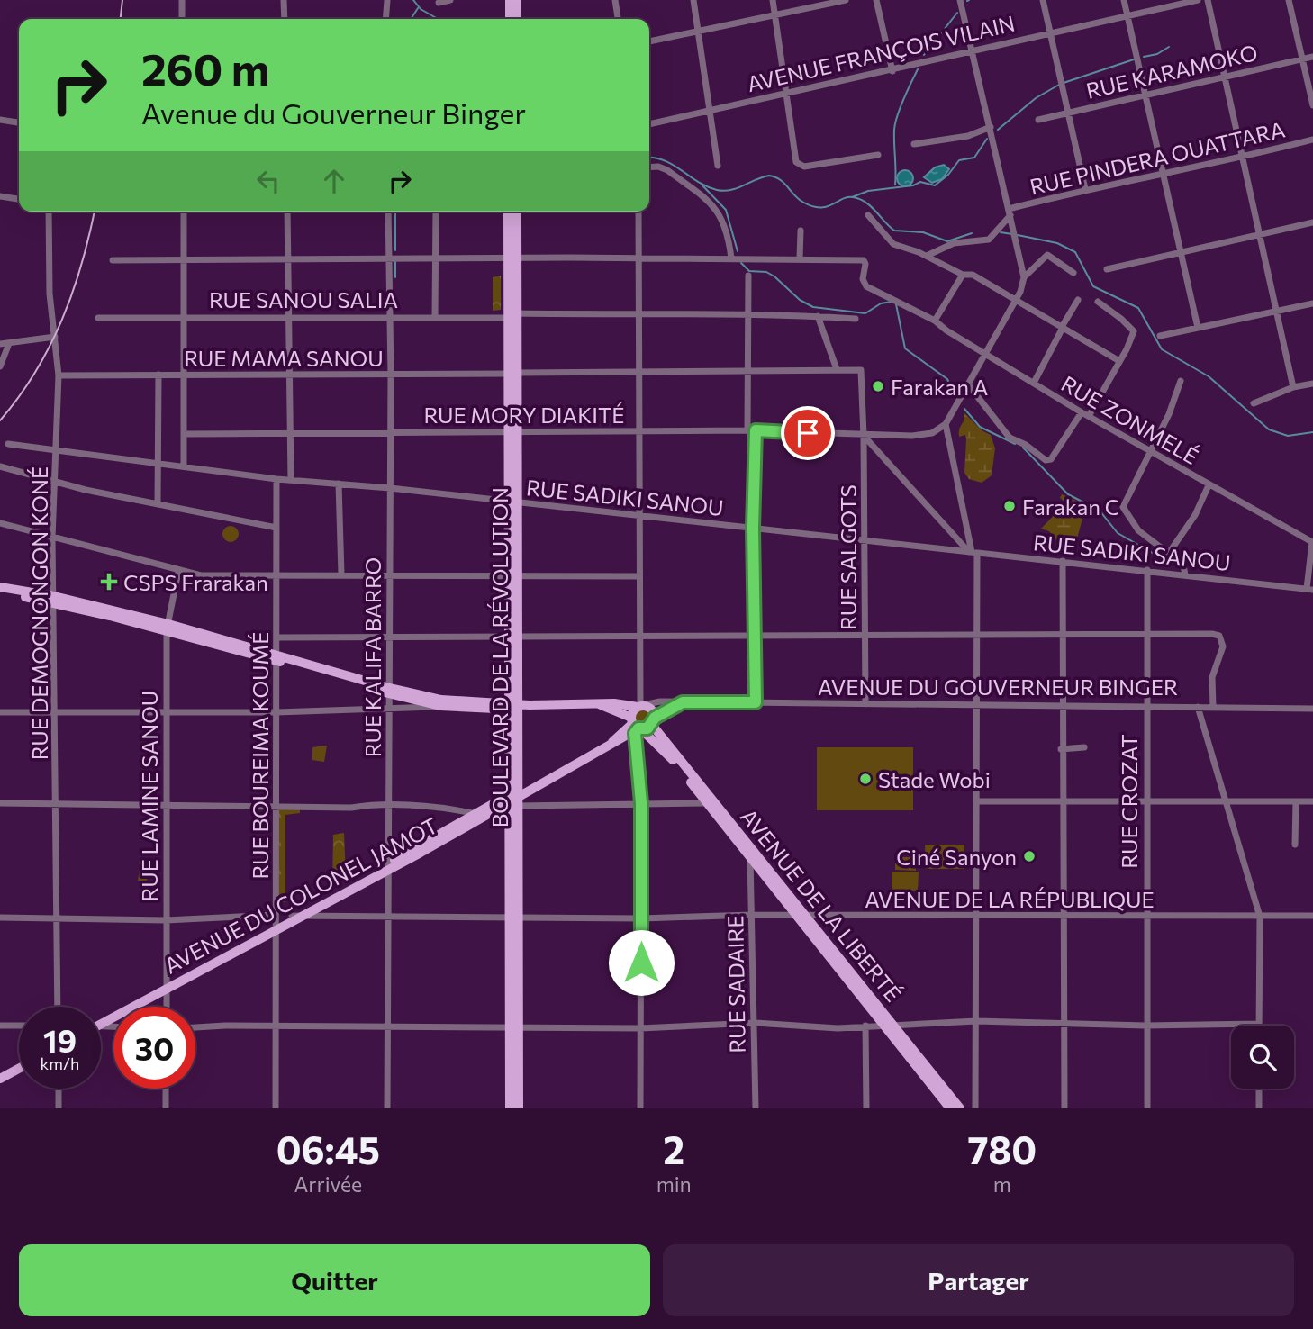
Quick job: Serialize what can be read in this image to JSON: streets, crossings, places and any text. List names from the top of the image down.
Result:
{
  "streets": {
    "main road": [
      "BOULEVARD DE LA RÉVOLUTION",
      "AVENUE DU GOUVERNEUR BINGER",
      "AVENUE DU COLONEL JAMOT",
      "AVENUE DE LA LIBERTÉ"
    ],
    "street": [
      "AVENUE FRANÇOIS VILAIN",
      "RUE KARAMOKO",
      "RUE PINDERA OUATTARA",
      "RUE SANOU SALIA",
      "RUE MAMA SANOU",
      "RUE MORY DIAKITÉ",
      "RUE ZONMELÉ",
      "RUE SADIKI SANOU",
      "RUE SALGOTS",
      "RUE DEMOGNONGON KONÉ",
      "RUE KALIFA BARRO",
      "RUE BOUREIMA KOUMÉ",
      "RUE LAMINE SANOU",
      "RUE CROZAT",
      "AVENUE DE LA RÉPUBLIQUE",
      "RUE SADAIRE"
    ]
  },
  "crossings": [
    ["RUE SANOU SALIA", "RUE KALIFA BARRO"],
    ["RUE SANOU SALIA", "BOULEVARD DE LA RÉVOLUTION"],
    ["RUE MAMA SANOU", "RUE SALGOTS"],
    ["RUE MAMA SANOU", "RUE DEMOGNONGON KONÉ"],
    ["RUE MAMA SANOU", "RUE KALIFA BARRO"],
    ["RUE MAMA SANOU", "BOULEVARD DE LA RÉVOLUTION"],
    ["RUE MORY DIAKITÉ", "RUE SALGOTS"],
    ["RUE MORY DIAKITÉ", "RUE KALIFA BARRO"],
    ["RUE MORY DIAKITÉ", "BOULEVARD DE LA RÉVOLUTION"],
    ["RUE SADIKI SANOU", "RUE SALGOTS"],
    ["RUE SADIKI SANOU", "RUE DEMOGNONGON KONÉ"],
    ["RUE SADIKI SANOU", "RUE KALIFA BARRO"],
    ["RUE SADIKI SANOU", "BOULEVARD DE LA RÉVOLUTION"],
    ["RUE SADIKI SANOU", "RUE BOUREIMA KOUMÉ"],
    ["RUE SADIKI SANOU", "RUE CROZAT"],
    ["RUE SALGOTS", "AVENUE DU GOUVERNEUR BINGER"],
    ["RUE KALIFA BARRO", "AVENUE DU COLONEL JAMOT"],
    ["RUE KALIFA BARRO", "AVENUE DE LA RÉPUBLIQUE"],
    ["BOULEVARD DE LA RÉVOLUTION", "AVENUE DU GOUVERNEUR BINGER"],
    ["BOULEVARD DE LA RÉVOLUTION", "AVENUE DU COLONEL JAMOT"],
    ["BOULEVARD DE LA RÉVOLUTION", "AVENUE DE LA RÉPUBLIQUE"],
    ["AVENUE DU GOUVERNEUR BINGER", "RUE CROZAT"],
    ["AVENUE DU GOUVERNEUR BINGER", "AVENUE DU COLONEL JAMOT"],
    ["AVENUE DU GOUVERNEUR BINGER", "AVENUE DE LA LIBERTÉ"],
    ["RUE BOUREIMA KOUMÉ", "AVENUE DU COLONEL JAMOT"],
    ["RUE LAMINE SANOU", "AVENUE DU COLONEL JAMOT"],
    ["RUE CROZAT", "AVENUE DE LA RÉPUBLIQUE"],
    ["AVENUE DU COLONEL JAMOT", "AVENUE DE LA RÉPUBLIQUE"],
    ["AVENUE DU COLONEL JAMOT", "AVENUE DE LA LIBERTÉ"],
    ["AVENUE DE LA RÉPUBLIQUE", "AVENUE DE LA LIBERTÉ"],
    ["AVENUE DE LA RÉPUBLIQUE", "RUE SADAIRE"],
    ["AVENUE DE LA LIBERTÉ", "RUE SADAIRE"]
  ],
  "places": {
    "other": [
      "Farakan A",
      "Farakan C",
      "Stade Wobi",
      "Ciné Sanyon"
    ],
    "health": ["CSPS Frarakan"]
  },
  "page": {
    "turn": ["260 m", "Avenue du Gouverneur Binger"],
    "speed": "19 km/h",
    "limit": "30",
    "eta": [
      "06:45",
      "Arrivée",
      "2",
      "min",
      "780",
      "m"
    ],
    "buttons": ["Quitter", "Partager"]
  }
}
